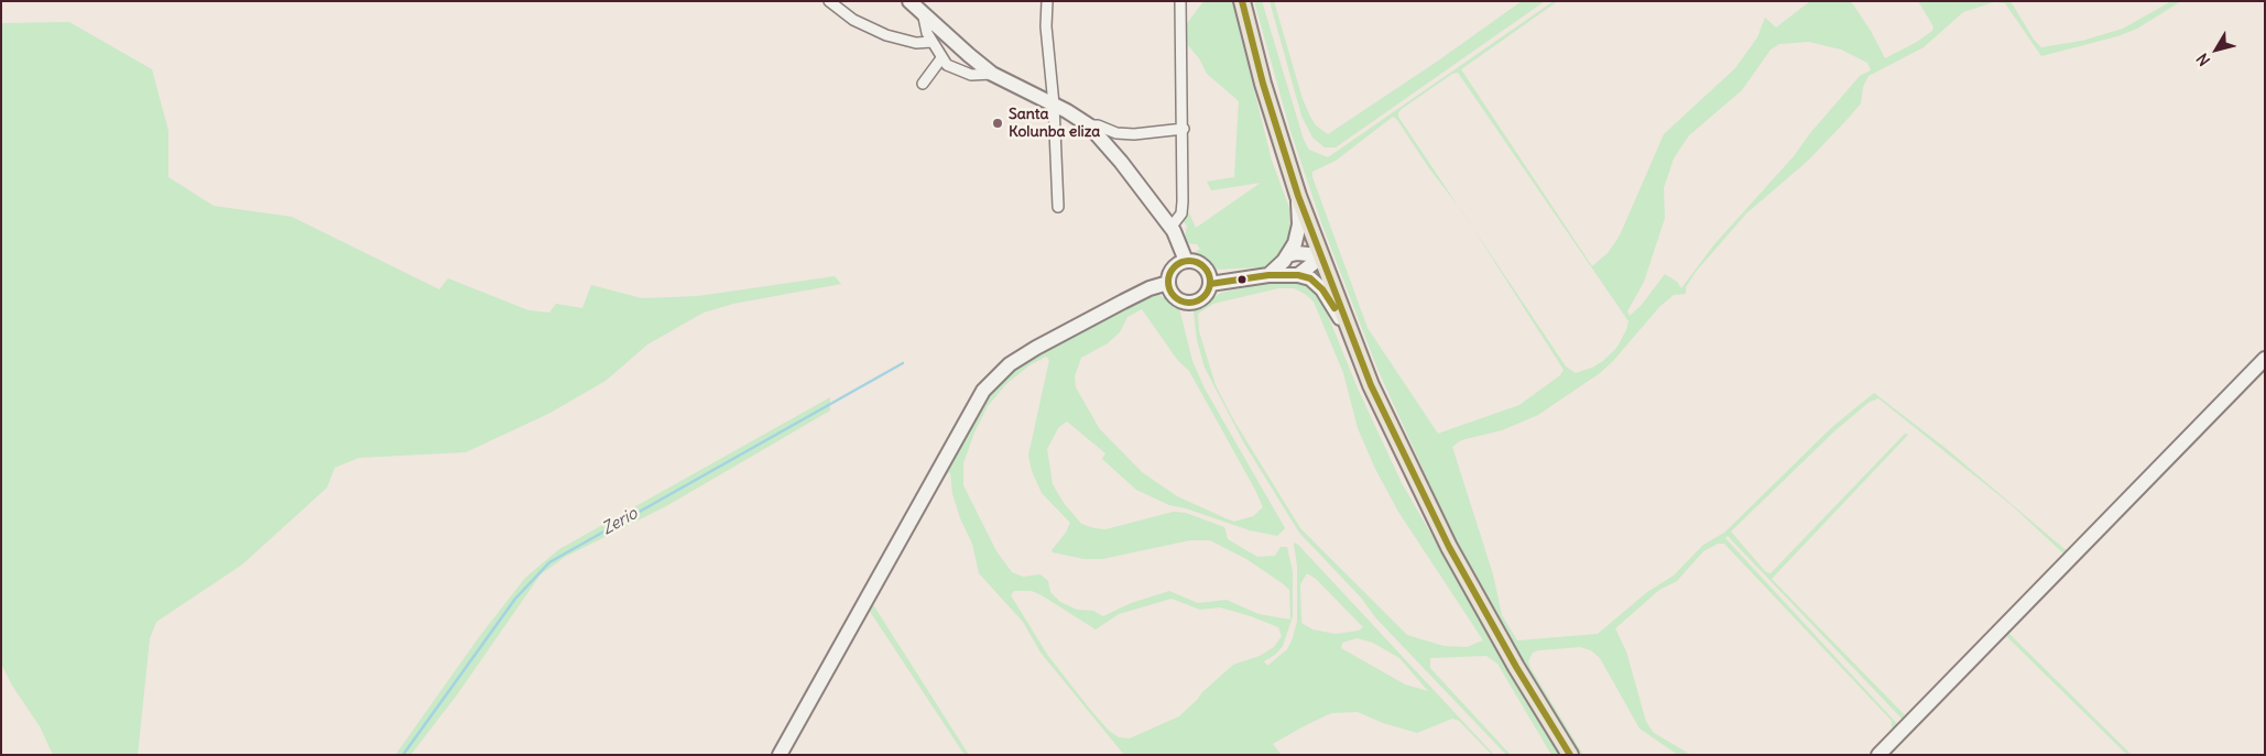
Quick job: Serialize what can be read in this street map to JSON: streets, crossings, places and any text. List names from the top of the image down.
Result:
{
  "water": ["Zerio"],
  "places": ["Santa Kolunba eliza"],
  "north": "bottom left"
}
